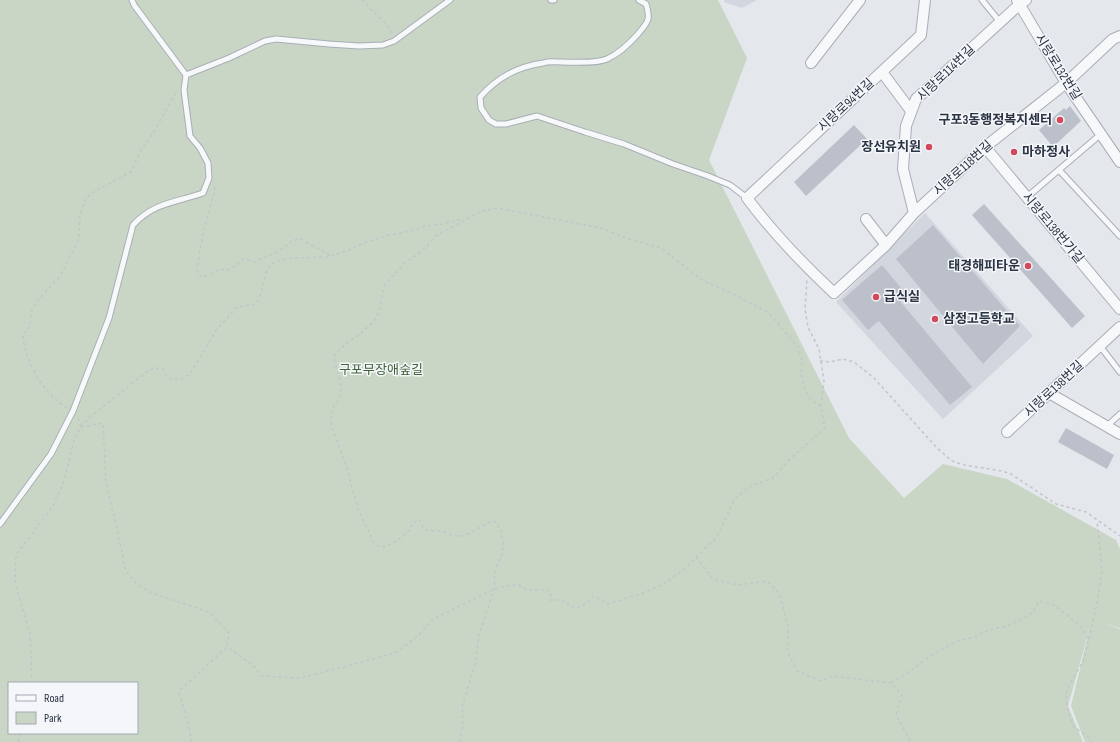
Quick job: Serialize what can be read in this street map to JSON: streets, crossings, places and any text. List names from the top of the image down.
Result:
{
  "streets": {
    "street": [
      "시랑로132번길",
      "시랑로114번길",
      "시랑로94번길",
      "시랑로118번길",
      "시랑로138번가길",
      "시랑로138번길"
    ]
  },
  "crossings": [
    ["시랑로132번길", "시랑로114번길"],
    ["시랑로132번길", "시랑로118번길"],
    ["시랑로114번길", "시랑로118번길"],
    ["시랑로94번길", "시랑로118번길"],
    ["시랑로118번길", "시랑로138번가길"]
  ],
  "parks": ["구포무장애숲길"],
  "places": [
    "구포3동행정복지센터",
    "장선유치원",
    "마하정사",
    "태경해피타운",
    "급식실",
    "삼정고등학교"
  ],
  "legend": ["Road", "Park"]
}
